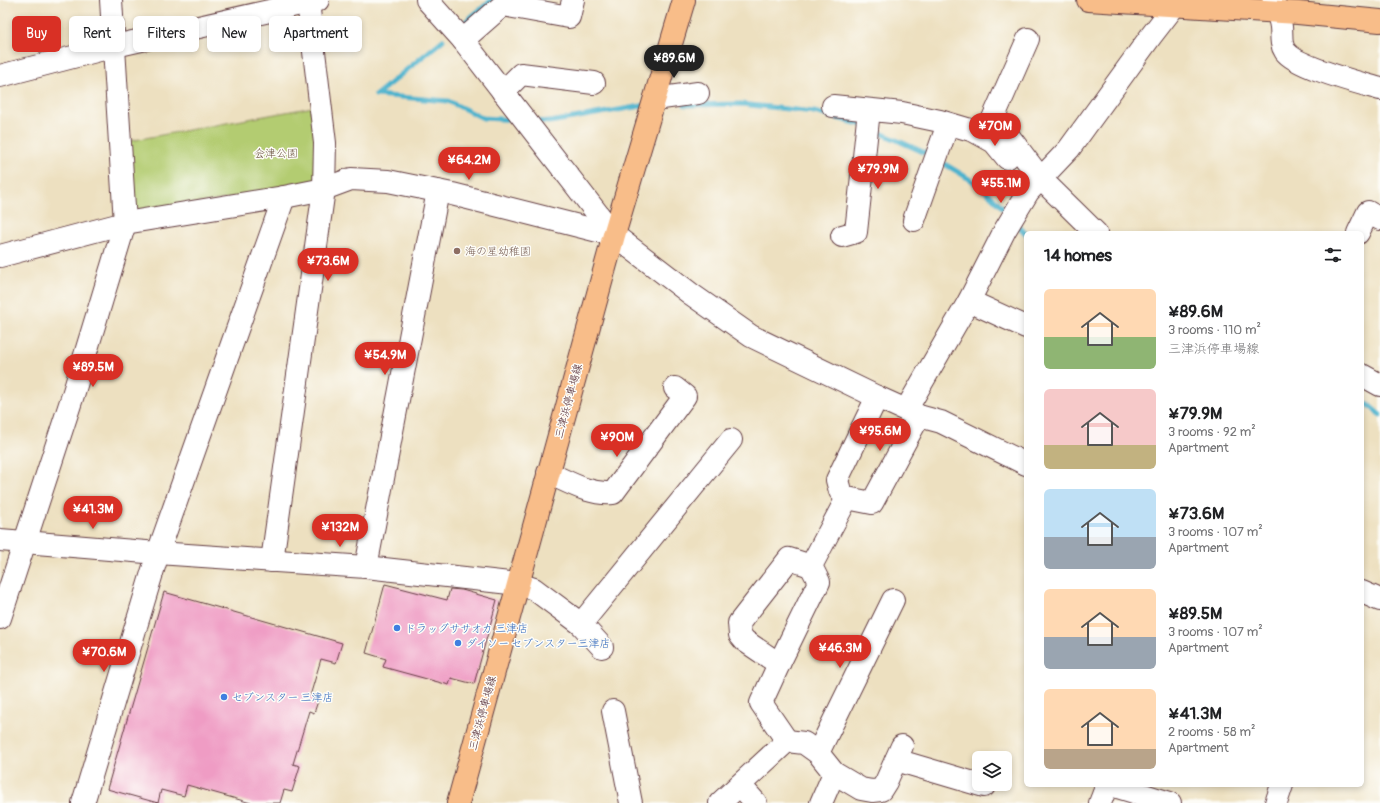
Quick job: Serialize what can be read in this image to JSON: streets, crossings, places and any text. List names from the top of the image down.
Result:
{
  "streets": {
    "main road": ["三津浜停車場線"]
  },
  "parks": ["会津公園"],
  "places": [
    "海の星幼稚園",
    "ドラッグササオカ 三津店",
    "ダイソー セブンスター三津店",
    "セブンスター 三津店"
  ],
  "page": {
    "chip": [
      "Buy",
      "Rent",
      "Filters",
      "New",
      "Apartment"
    ],
    "price": [
      "¥89.6M",
      "¥70M",
      "¥64.2M",
      "¥79.9M",
      "¥55.1M",
      "¥73.6M",
      "¥54.9M",
      "¥89.5M",
      "¥95.6M",
      "¥90M",
      "¥41.3M",
      "¥132M",
      "¥46.3M",
      "¥70.6M"
    ],
    "heading": "14 homes",
    "list": [
      {
        "name": "¥89.6M",
        "note": "3 rooms · 110 m² · 三津浜停車場線"
      },
      {
        "name": "¥79.9M",
        "note": "3 rooms · 92 m² · Apartment"
      },
      {
        "name": "¥73.6M",
        "note": "3 rooms · 107 m² · Apartment"
      },
      {
        "name": "¥89.5M",
        "note": "3 rooms · 107 m² · Apartment"
      },
      {
        "name": "¥41.3M",
        "note": "2 rooms · 58 m² · Apartment"
      }
    ]
  }
}
